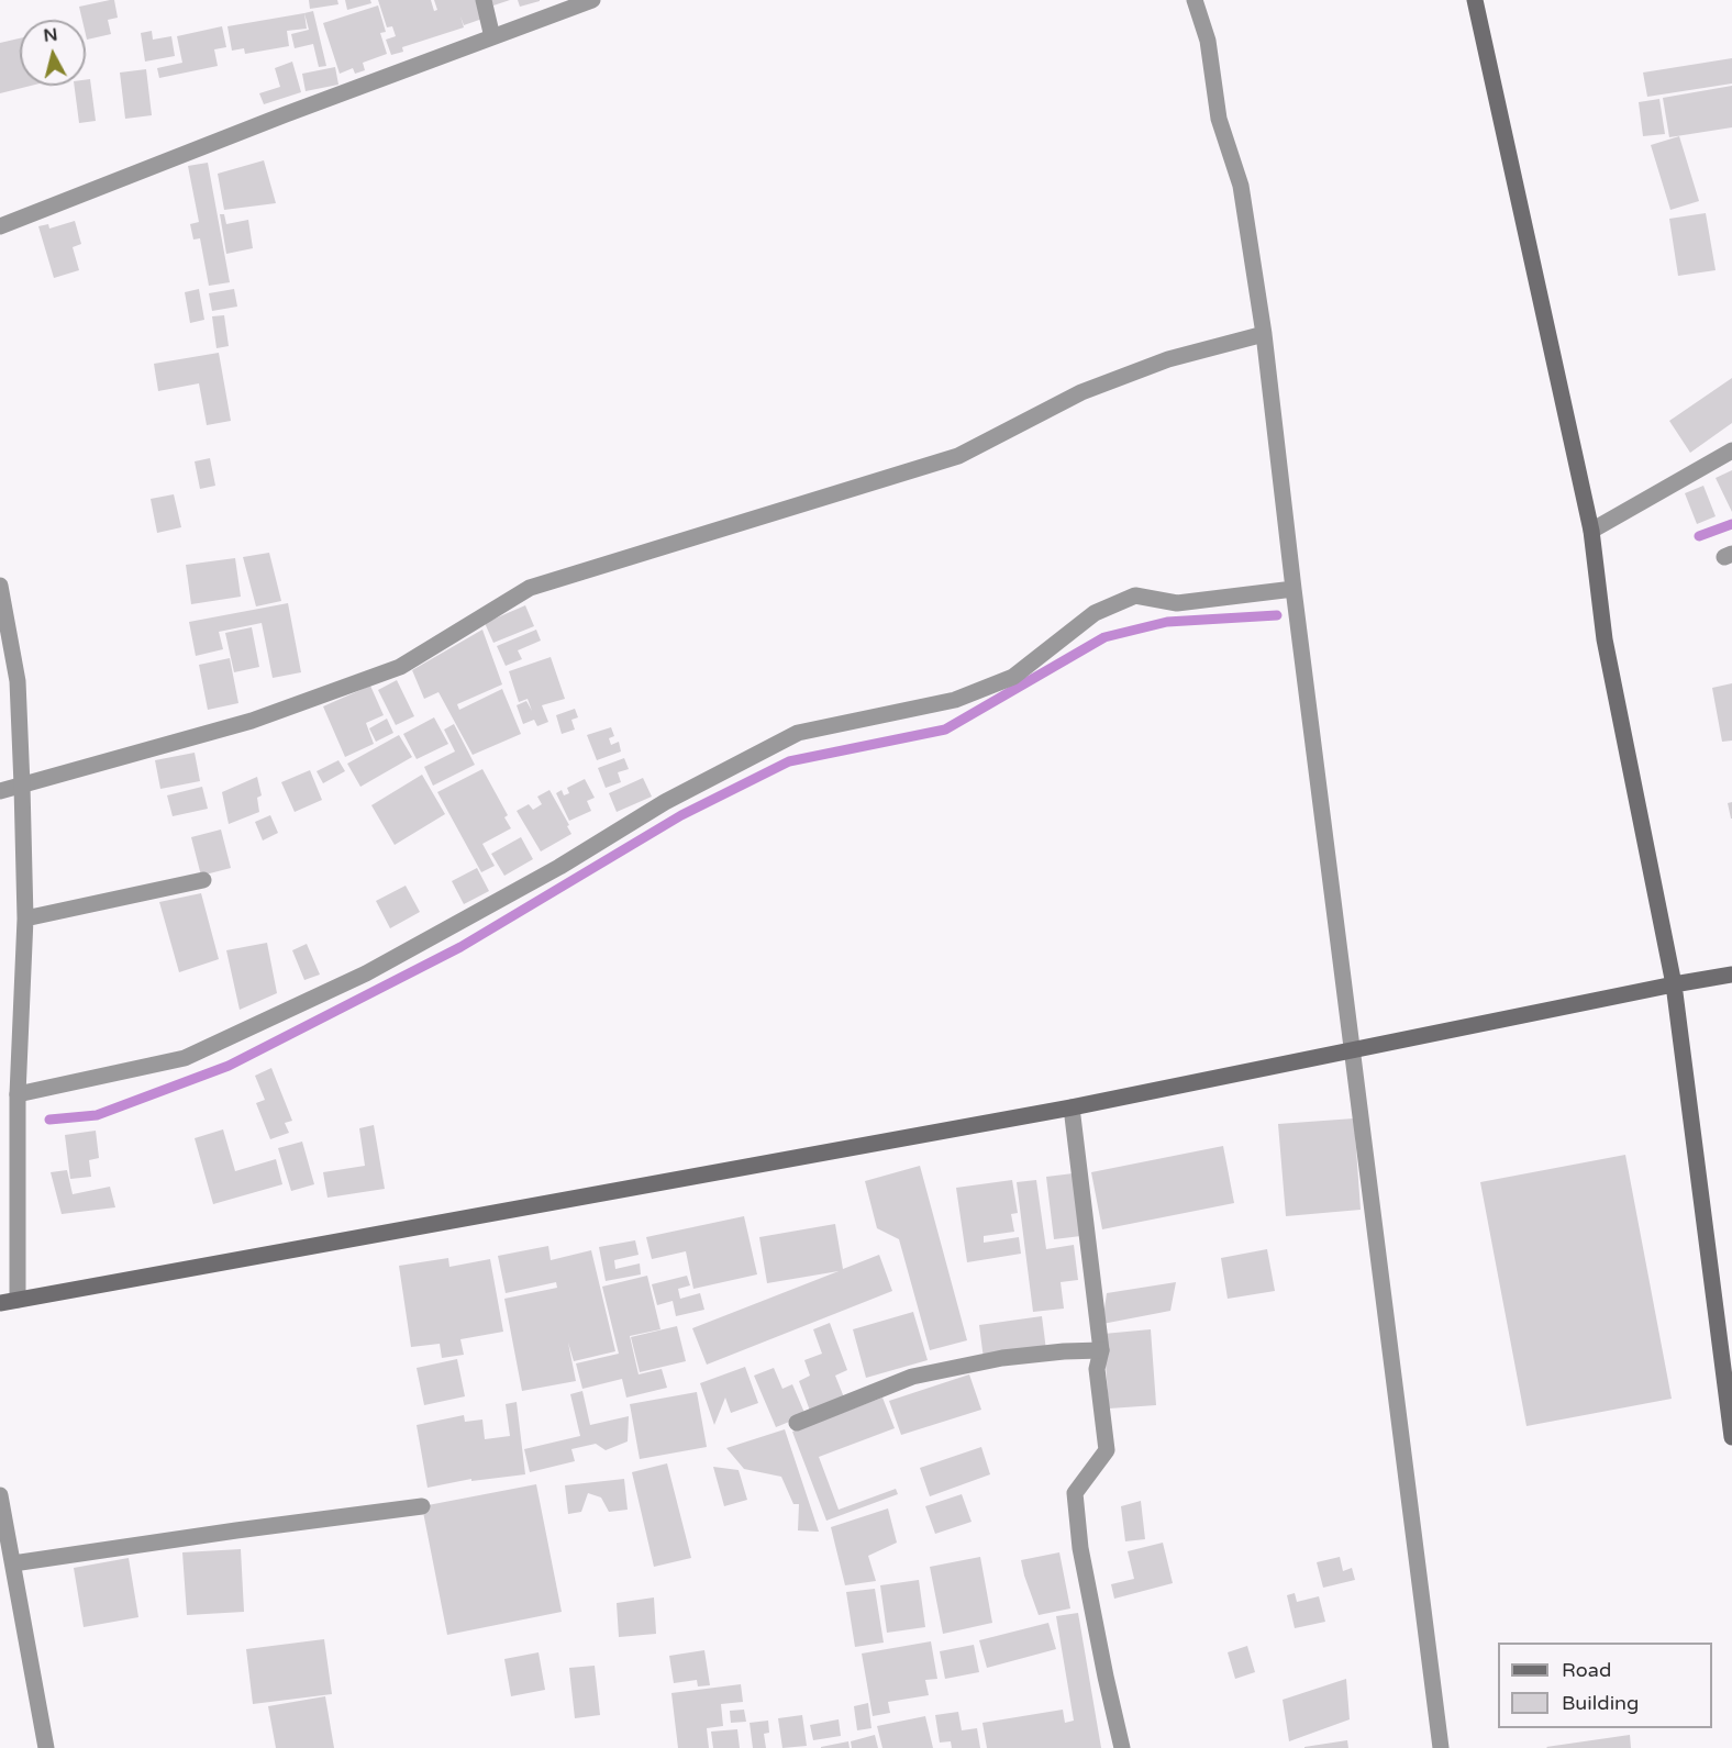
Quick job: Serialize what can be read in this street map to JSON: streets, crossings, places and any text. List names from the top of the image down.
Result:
{
  "legend": ["Road", "Building"],
  "north": "top"
}
